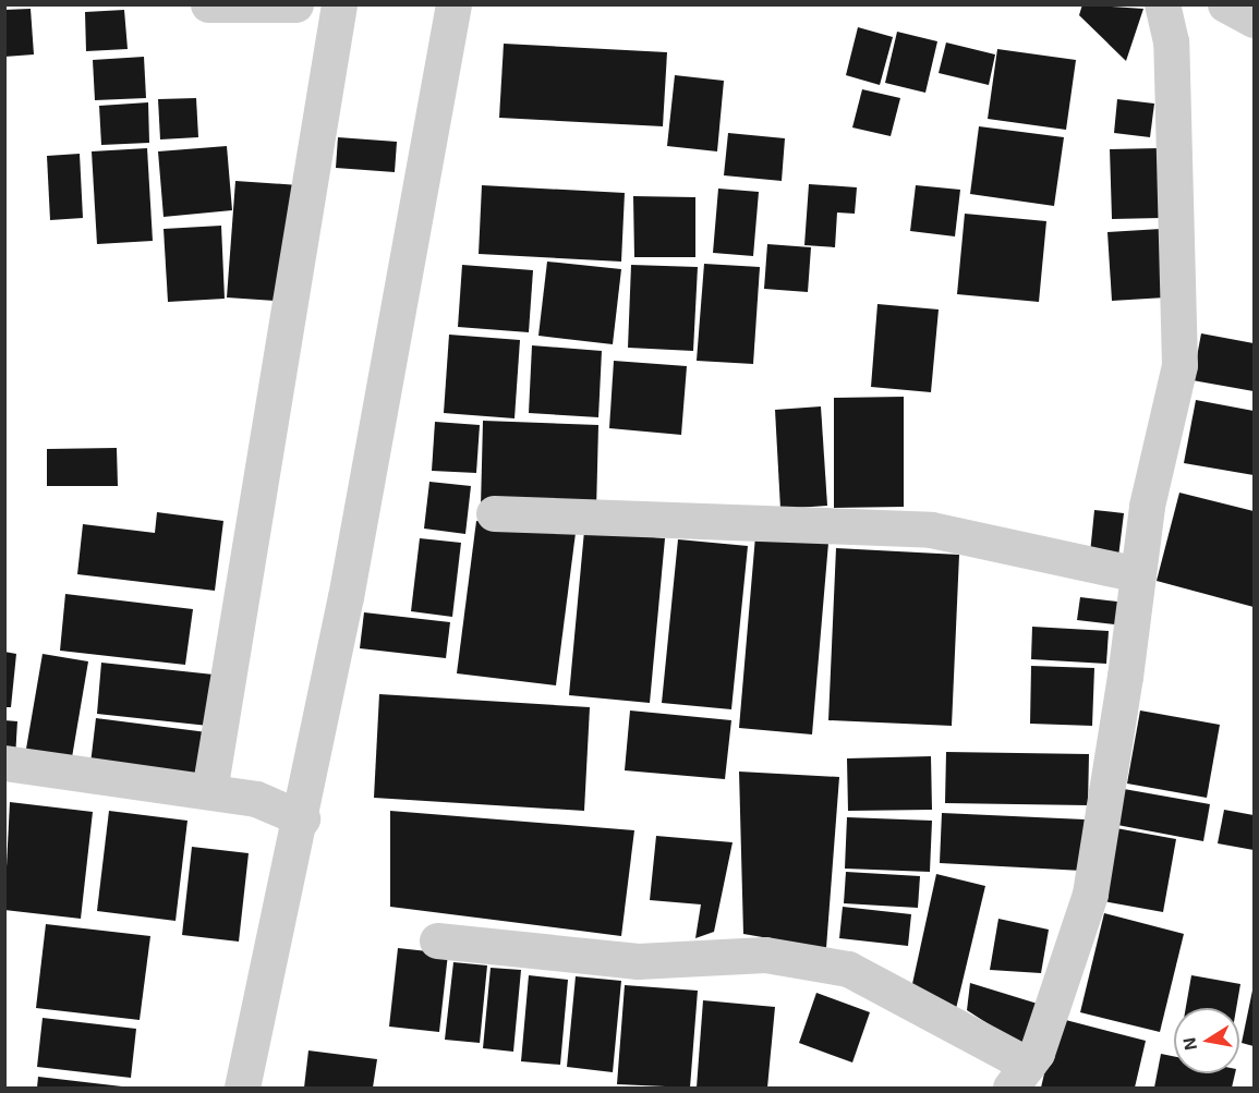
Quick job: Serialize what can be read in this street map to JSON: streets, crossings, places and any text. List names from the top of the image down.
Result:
{
  "north": "left"
}
